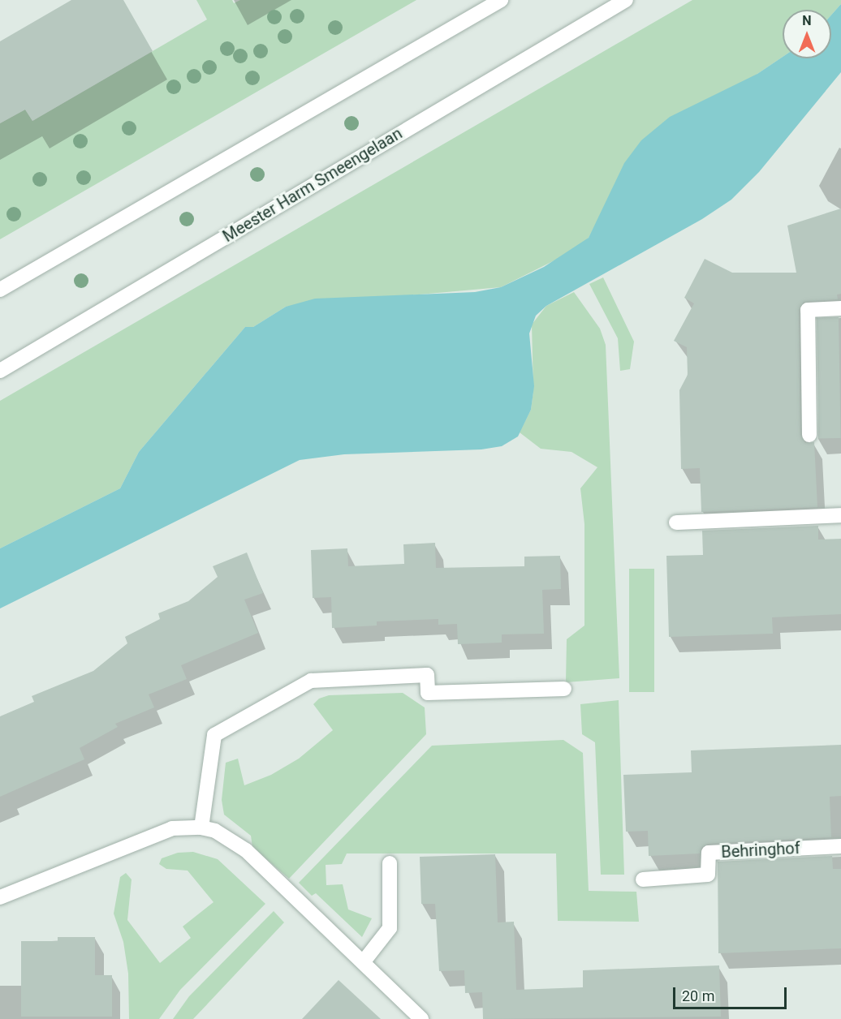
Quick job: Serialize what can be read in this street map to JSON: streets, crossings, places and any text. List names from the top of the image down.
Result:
{
  "streets": {
    "street": ["Meester Harm Smeengelaan", "Behringhof"]
  },
  "scale_bar": "20 m",
  "north": "top"
}
